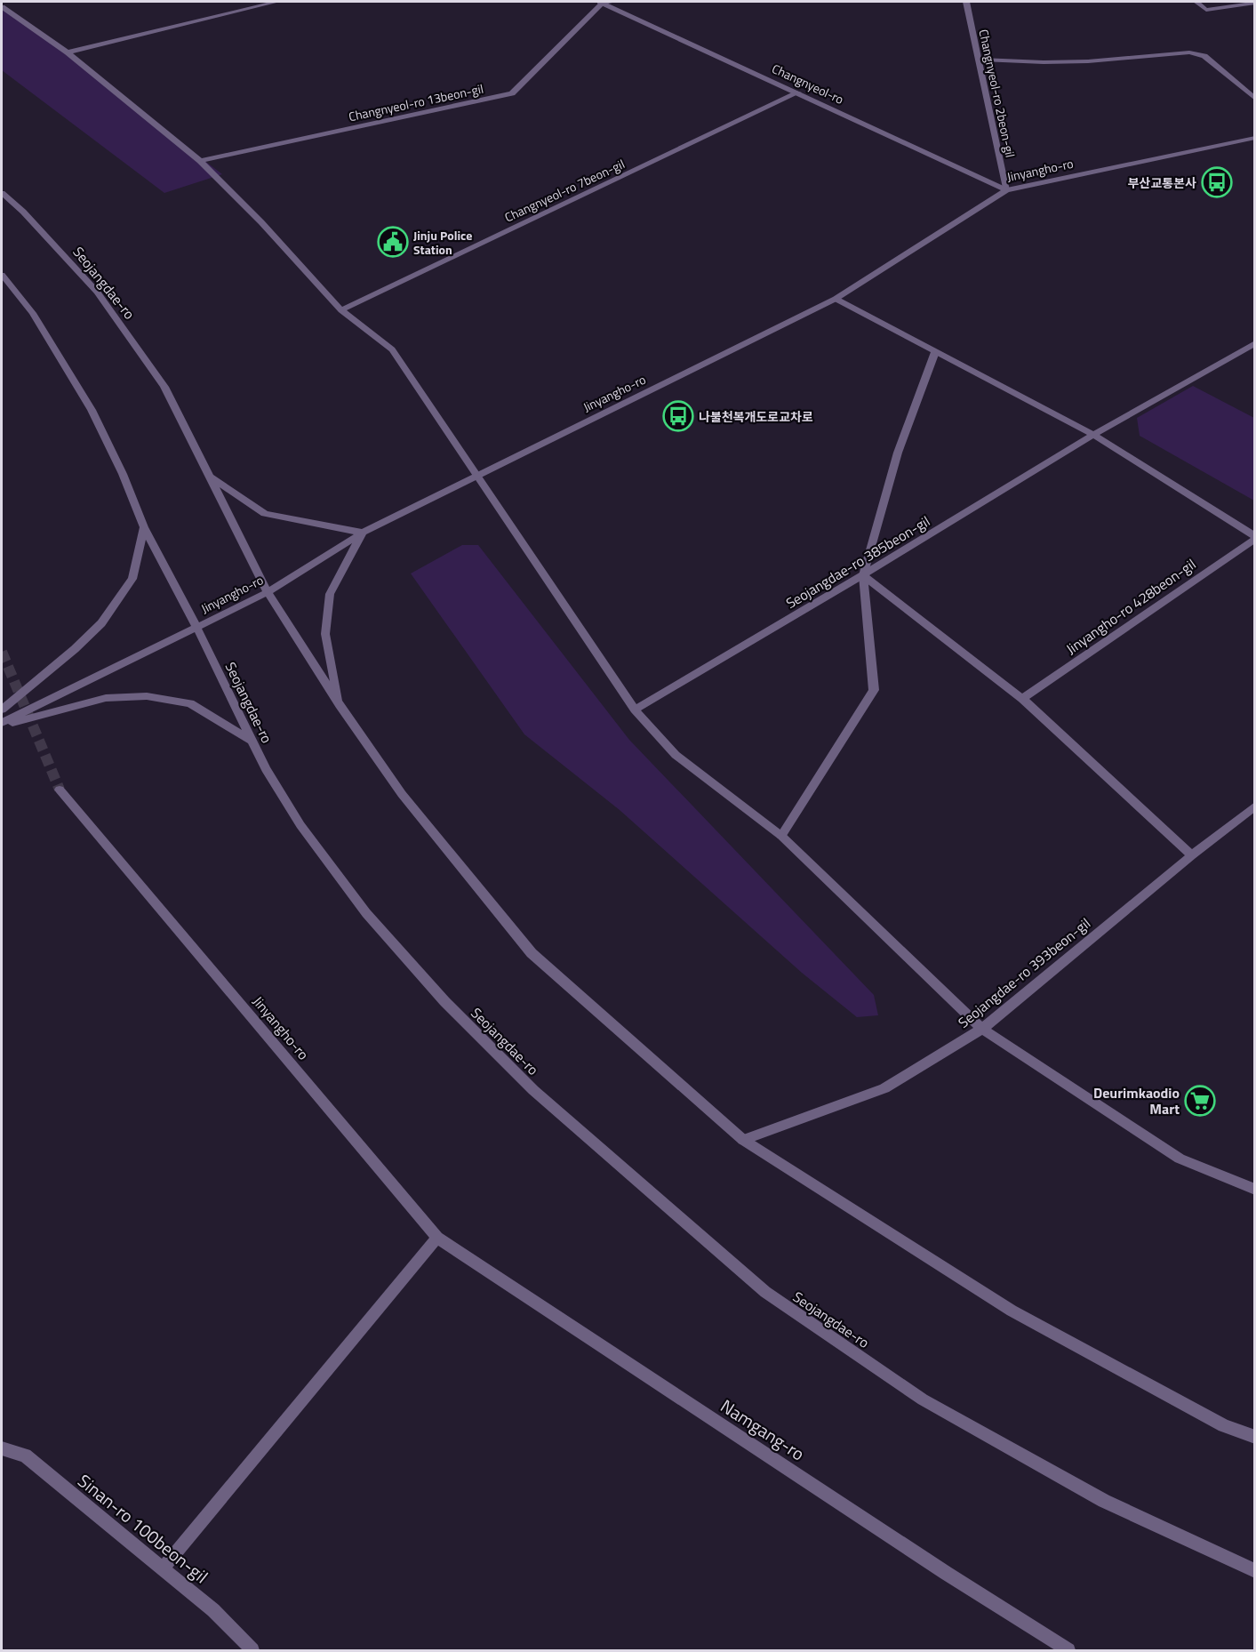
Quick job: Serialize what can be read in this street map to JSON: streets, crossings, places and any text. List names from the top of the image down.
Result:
{
  "streets": {
    "street": [
      "Changnyeol-ro",
      "Changnyeol-ro 2beon-gil",
      "Changnyeol-ro 13beon-gil",
      "Jinyangho-ro",
      "Changnyeol-ro 7beon-gil",
      "Seojangdae-ro",
      "Seojangdae-ro 385beon-gil",
      "Jinyangho-ro 428beon-gil",
      "Seojangdae-ro 393beon-gil",
      "Namgang-ro",
      "Sinan-ro 100beon-gil"
    ]
  },
  "crossings": [
    ["Changnyeol-ro", "Changnyeol-ro 2beon-gil"],
    ["Changnyeol-ro", "Changnyeol-ro 13beon-gil"],
    ["Changnyeol-ro", "Jinyangho-ro"],
    ["Changnyeol-ro", "Changnyeol-ro 7beon-gil"],
    ["Changnyeol-ro 2beon-gil", "Jinyangho-ro"],
    ["Jinyangho-ro", "Seojangdae-ro"],
    ["Jinyangho-ro", "Jinyangho-ro 428beon-gil"],
    ["Jinyangho-ro", "Namgang-ro"],
    ["Seojangdae-ro", "Seojangdae-ro 393beon-gil"],
    ["Seojangdae-ro 385beon-gil", "Jinyangho-ro 428beon-gil"]
  ],
  "places": {
    "bus stop": ["부산교통본사", "나불천복개도로교차로"],
    "public building": ["Jinju Police Station"],
    "supermarket": ["Deurimkaodio Mart"]
  }
}
